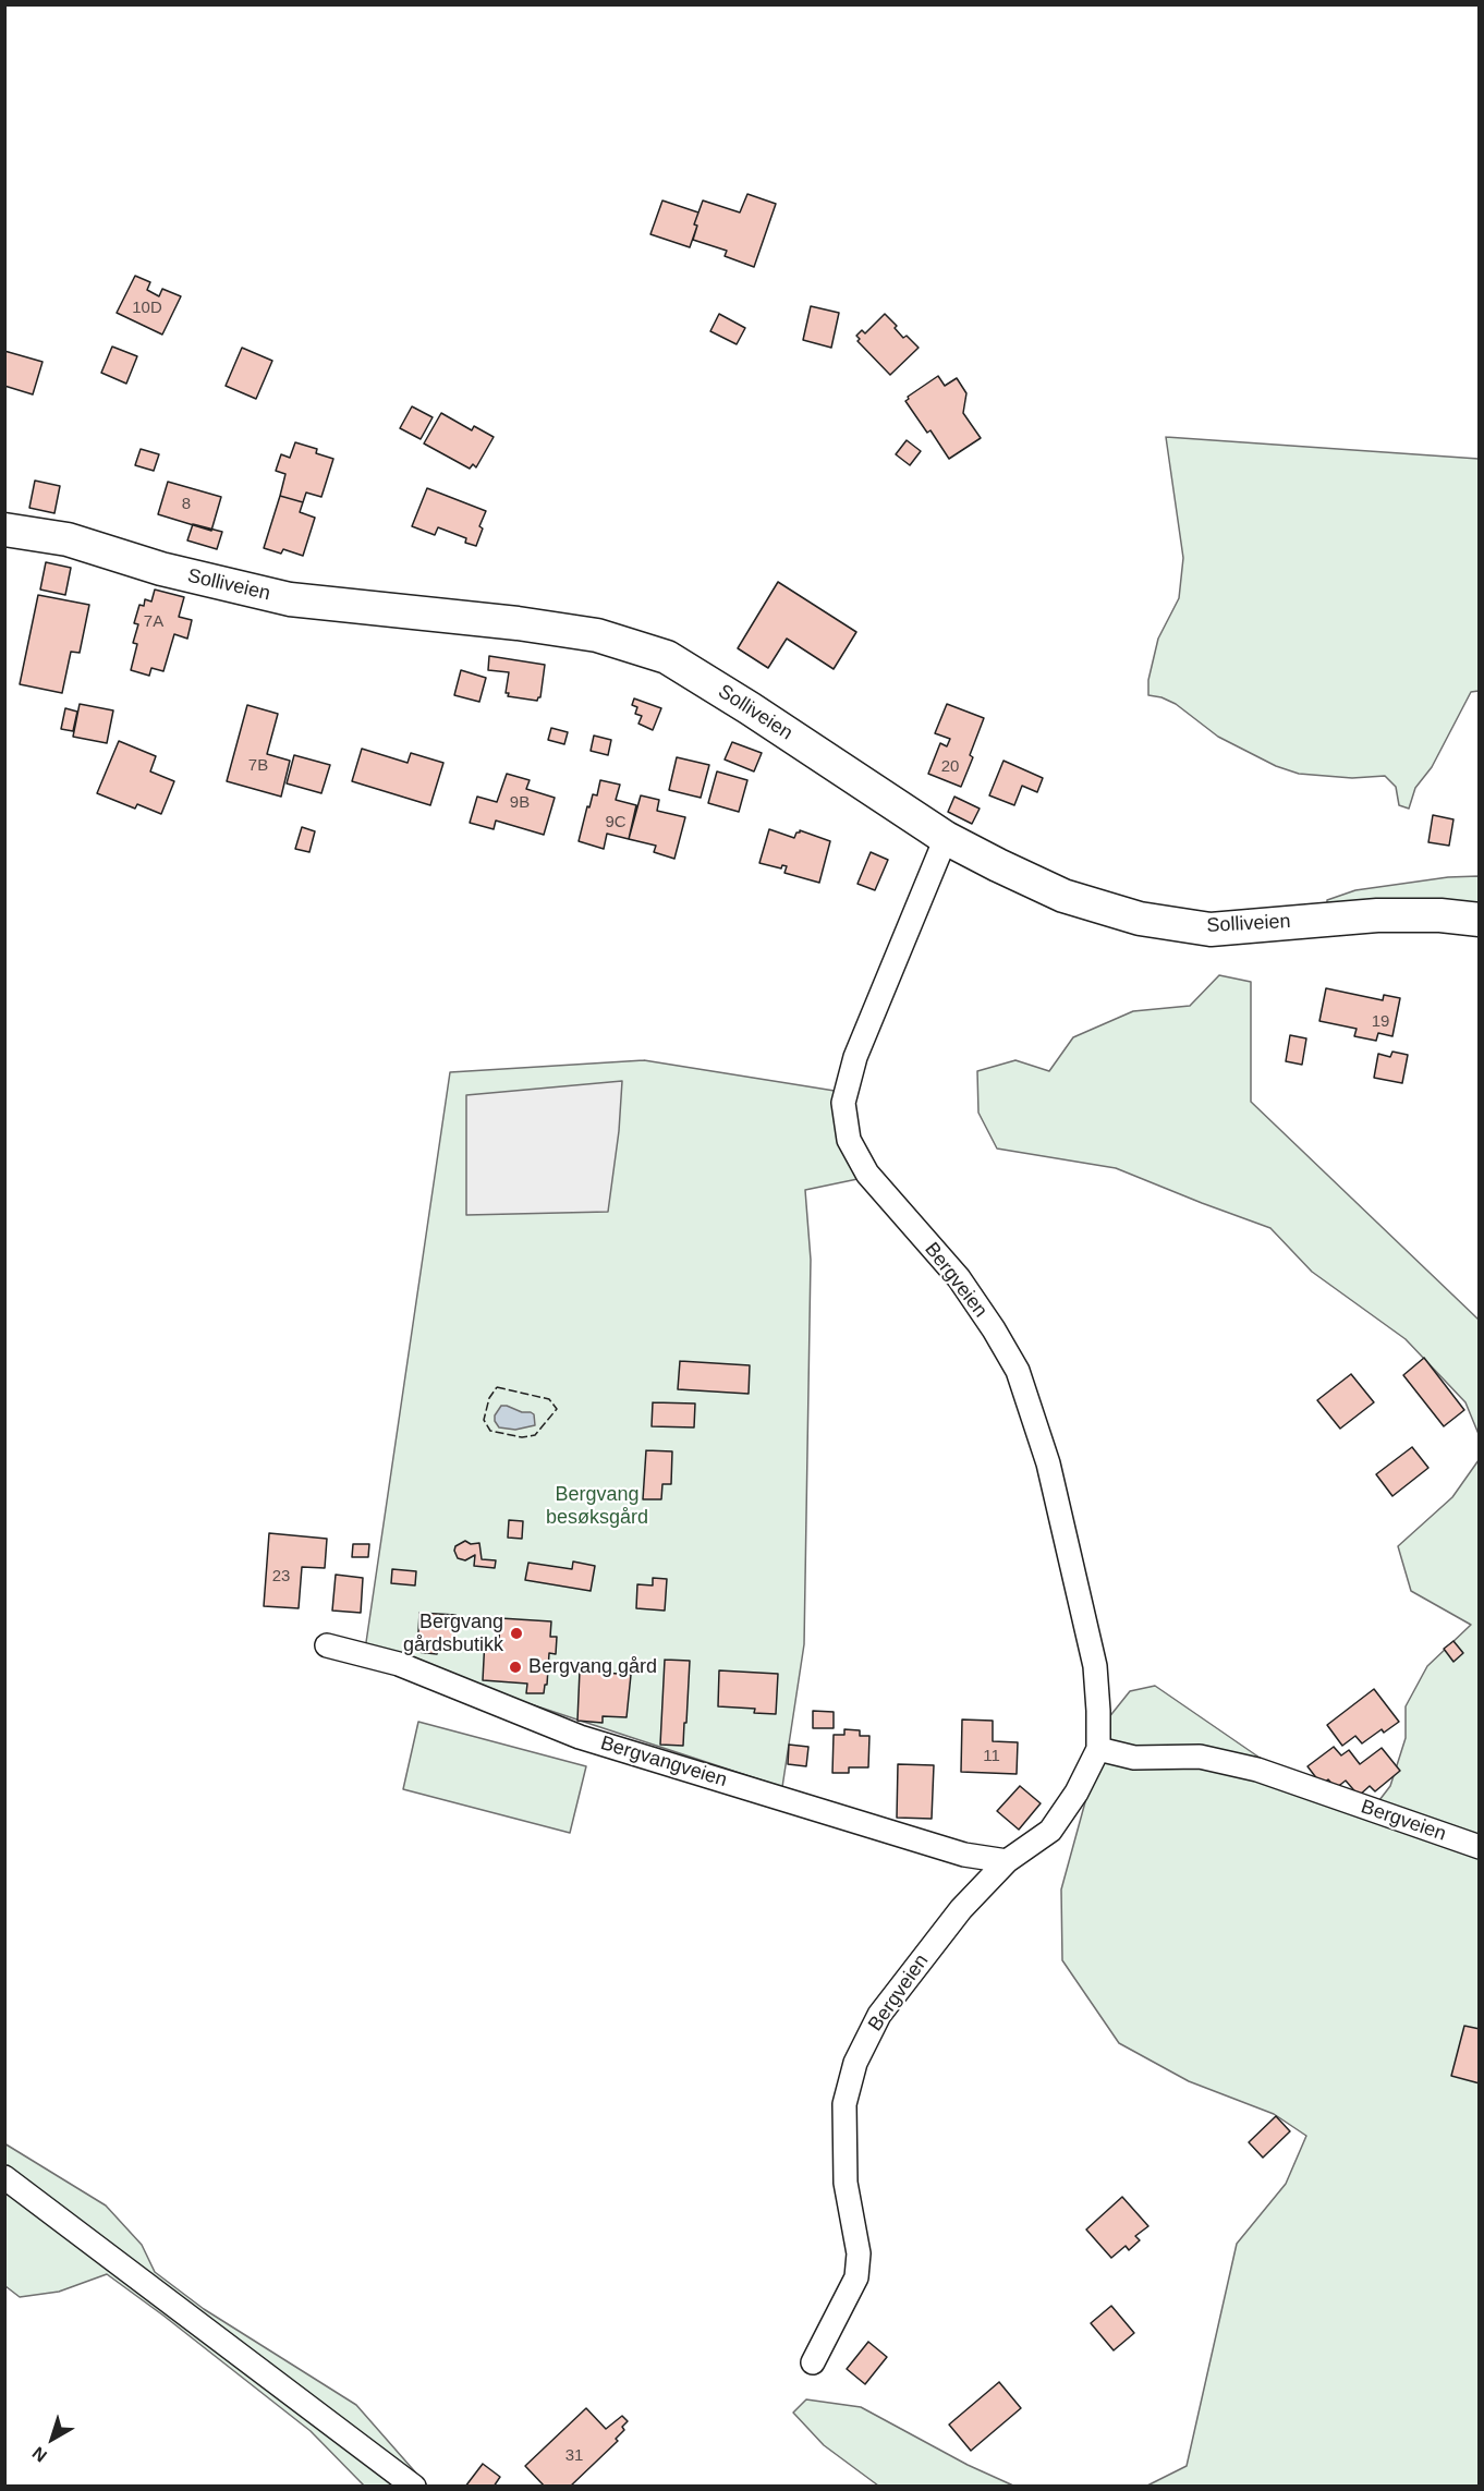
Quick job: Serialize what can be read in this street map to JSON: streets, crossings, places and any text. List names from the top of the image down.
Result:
{
  "streets": {
    "street": ["Solliveien", "Bergveien", "Bergvangveien"]
  },
  "crossings": [
    ["Solliveien", "Bergveien"],
    ["Bergveien", "Bergvangveien"]
  ],
  "parks": ["Bergvang besøksgård"],
  "places": ["Bergvang gårdsbutikk", "Bergvang gård"],
  "house_numbers": [
    "10D",
    "8",
    "7A",
    "7B",
    "20",
    "9B",
    "9C",
    "19",
    "23",
    "11",
    "31"
  ],
  "north": "bottom left"
}
